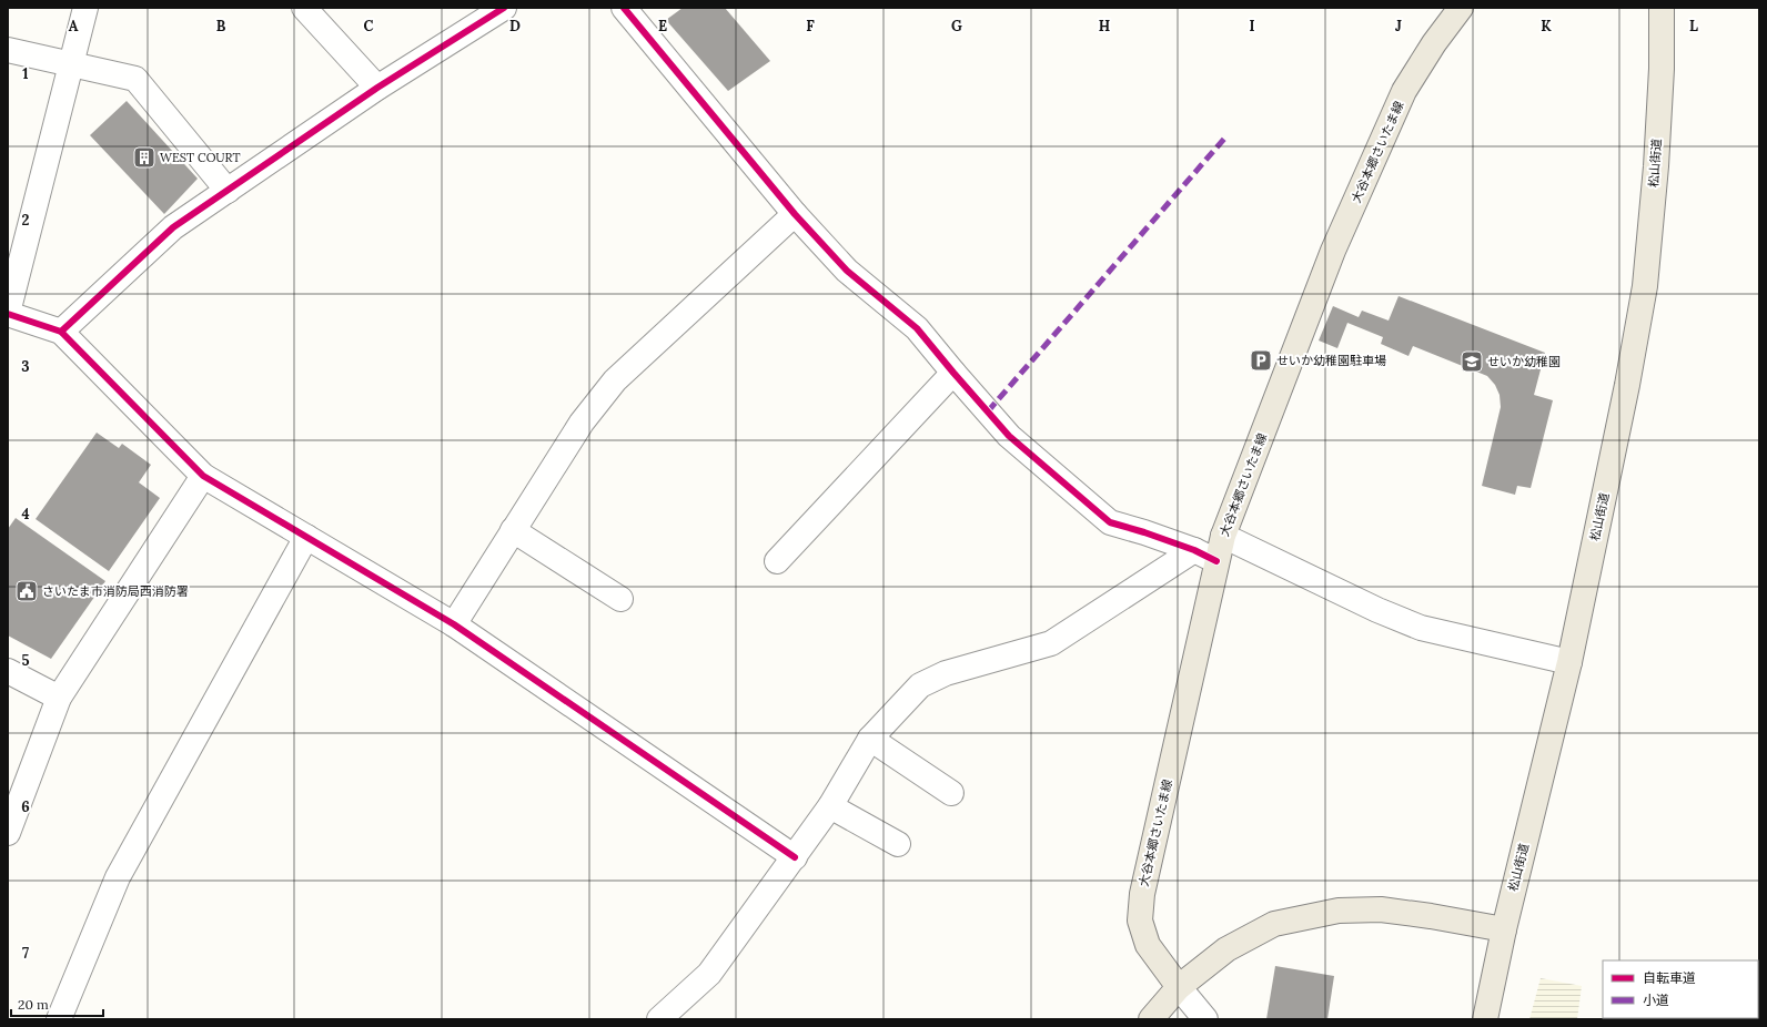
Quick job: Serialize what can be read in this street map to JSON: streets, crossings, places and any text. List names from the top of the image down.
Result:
{
  "streets": {
    "main road": ["大谷本郷さいたま線", "松山街道"]
  },
  "places": {
    "building": ["WEST COURT"],
    "parking": ["せいか幼稚園駐車場"],
    "school or university": ["せいか幼稚園"],
    "public building": ["さいたま市消防局西消防署"]
  },
  "legend": ["自転車道", "小道"],
  "scale_bar": "20 m",
  "grid": {
    "columns": [
      "A",
      "B",
      "C",
      "D",
      "E",
      "F",
      "G",
      "H",
      "I",
      "J",
      "K",
      "L"
    ],
    "rows": [
      "1",
      "2",
      "3",
      "4",
      "5",
      "6",
      "7"
    ]
  }
}
